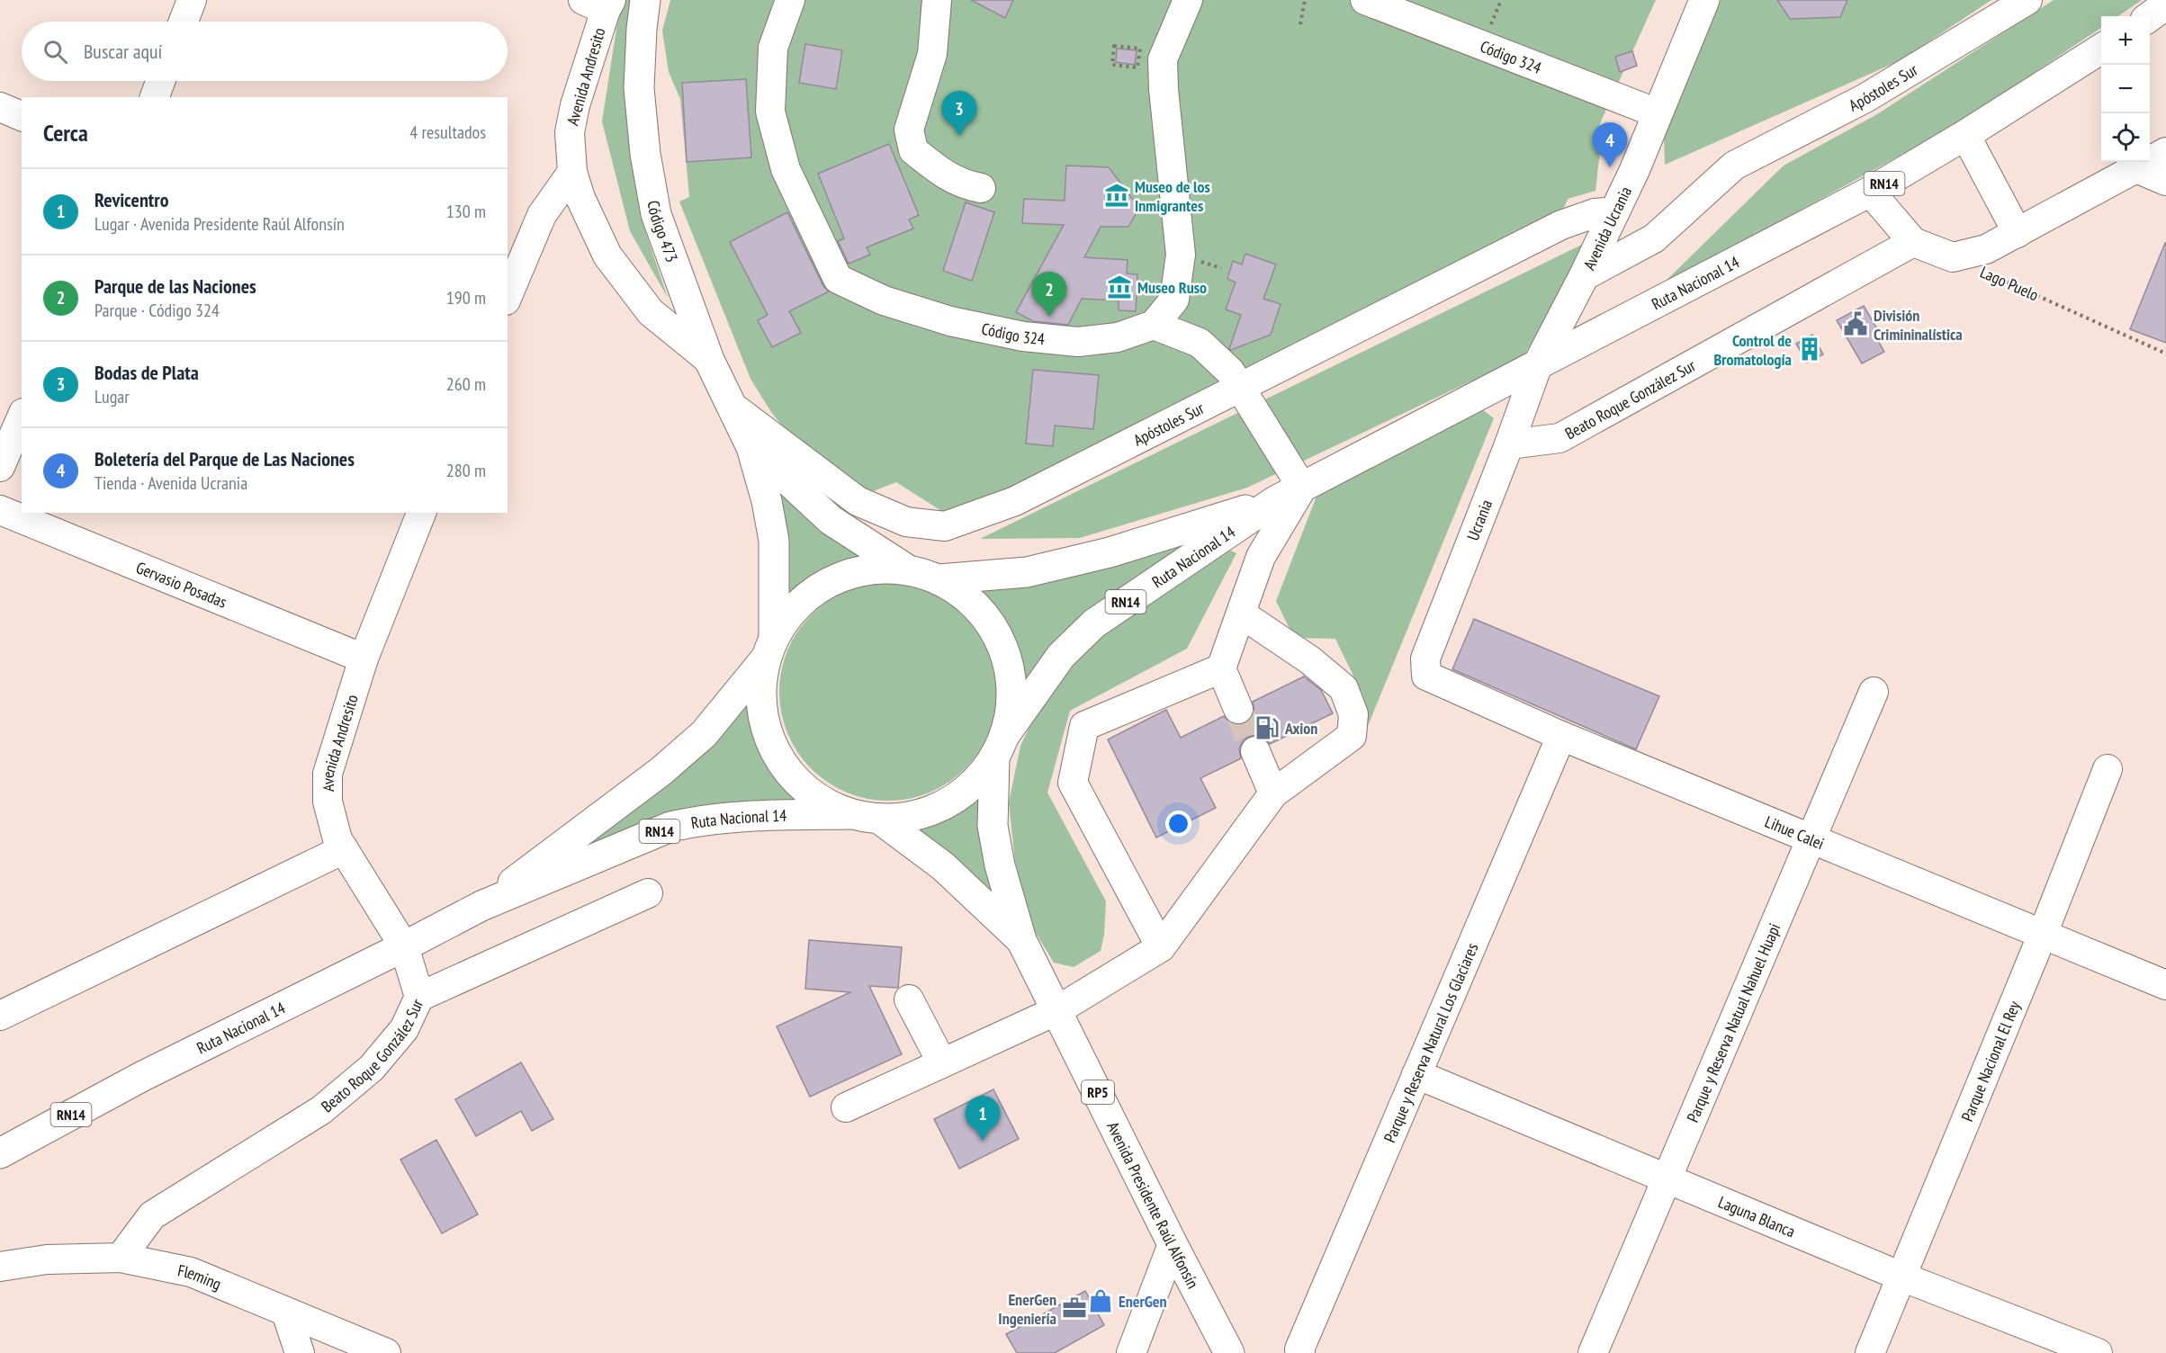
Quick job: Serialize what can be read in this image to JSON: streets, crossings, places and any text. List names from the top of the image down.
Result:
{
  "streets": {
    "main road": [
      "RN14",
      "Avenida Ucrania",
      "Código 473",
      "Ruta Nacional 14",
      "RP5",
      "Avenida Presidente Raúl Alfonsín"
    ],
    "street": [
      "Código 324",
      "Avenida Andresito",
      "Apóstoles Sur",
      "Beato Roque González Sur",
      "Ucrania",
      "Gervasio Posadas",
      "Lihue Calei",
      "Parque y Reserva Natual Nahuel Huapi",
      "Parque y Reserva Natural Los Glaciares",
      "Parque Nacional El Rey",
      "Laguna Blanca",
      "Fleming"
    ],
    "path": ["Lago Puelo"]
  },
  "crossings": [
    ["Código 324", "Avenida Ucrania"],
    ["Avenida Andresito", "Código 473"],
    ["Avenida Andresito", "Ruta Nacional 14"],
    ["Avenida Andresito", "Beato Roque González Sur"],
    ["Avenida Andresito", "Gervasio Posadas"],
    ["Apóstoles Sur", "Avenida Ucrania"],
    ["Apóstoles Sur", "Código 473"],
    ["RN14", "Ruta Nacional 14"],
    ["RN14", "Avenida Presidente Raúl Alfonsín"],
    ["Avenida Ucrania", "Ruta Nacional 14"],
    ["Avenida Ucrania", "Ucrania"],
    ["Ruta Nacional 14", "Ucrania"],
    ["Ruta Nacional 14", "Avenida Presidente Raúl Alfonsín"],
    ["Beato Roque González Sur", "Ucrania"],
    ["Beato Roque González Sur", "Fleming"],
    ["Ucrania", "Lihue Calei"],
    ["Lihue Calei", "Parque y Reserva Natual Nahuel Huapi"],
    ["Lihue Calei", "Parque y Reserva Natural Los Glaciares"],
    ["Lihue Calei", "Parque Nacional El Rey"],
    ["Parque y Reserva Natual Nahuel Huapi", "Laguna Blanca"],
    ["Parque y Reserva Natural Los Glaciares", "Laguna Blanca"],
    ["Parque Nacional El Rey", "Laguna Blanca"]
  ],
  "places": {
    "museum": ["Museo de los Inmigrantes", "Museo Ruso"],
    "public building": ["División Crimininalística"],
    "building": ["Control de Bromatología"],
    "fuel station": ["Axion"],
    "shop": ["EnerGen"],
    "office": ["EnerGen Ingeniería"]
  },
  "page": {
    "map_buttons": ["+", "−"],
    "search": "Buscar aquí",
    "pins": [
      "3",
      "4",
      "2",
      "1"
    ],
    "heading": ["Cerca", "4 resultados"],
    "list": [
      {
        "mark": "1",
        "name": "Revicentro",
        "note": "Lugar · Avenida Presidente Raúl Alfonsín",
        "value": "130 m"
      },
      {
        "mark": "2",
        "name": "Parque de las Naciones",
        "note": "Parque · Código 324",
        "value": "190 m"
      },
      {
        "mark": "3",
        "name": "Bodas de Plata",
        "note": "Lugar",
        "value": "260 m"
      },
      {
        "mark": "4",
        "name": "Boletería del Parque de Las Naciones",
        "note": "Tienda · Avenida Ucrania",
        "value": "280 m"
      }
    ]
  }
}
